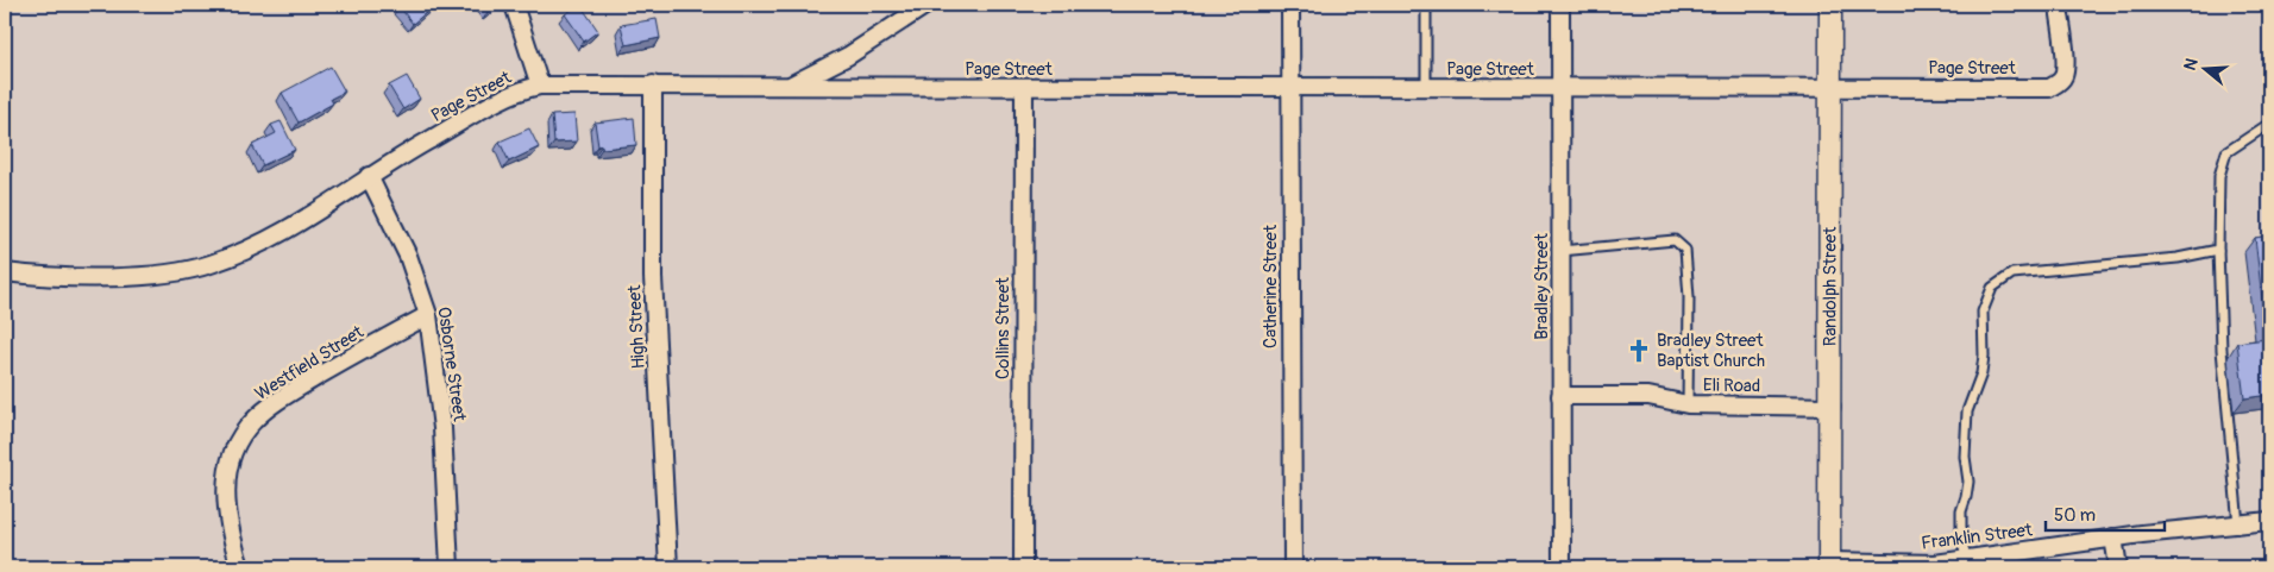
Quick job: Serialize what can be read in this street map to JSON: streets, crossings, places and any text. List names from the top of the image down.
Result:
{
  "streets": {
    "street": [
      "Page Street",
      "Catherine Street",
      "Bradley Street",
      "Randolph Street",
      "High Street",
      "Collins Street",
      "Westfield Street",
      "Osborne Street",
      "Eli Road",
      "Franklin Street"
    ]
  },
  "crossings": [
    ["Page Street", "Catherine Street"],
    ["Page Street", "Bradley Street"],
    ["Page Street", "Randolph Street"],
    ["Page Street", "High Street"],
    ["Page Street", "Collins Street"],
    ["Page Street", "Osborne Street"],
    ["Bradley Street", "Eli Road"],
    ["Randolph Street", "Eli Road"],
    ["Randolph Street", "Franklin Street"],
    ["Westfield Street", "Osborne Street"]
  ],
  "places": {
    "church": ["Bradley Street Baptist Church"]
  },
  "scale_bar": "50 m",
  "north": "left"
}
